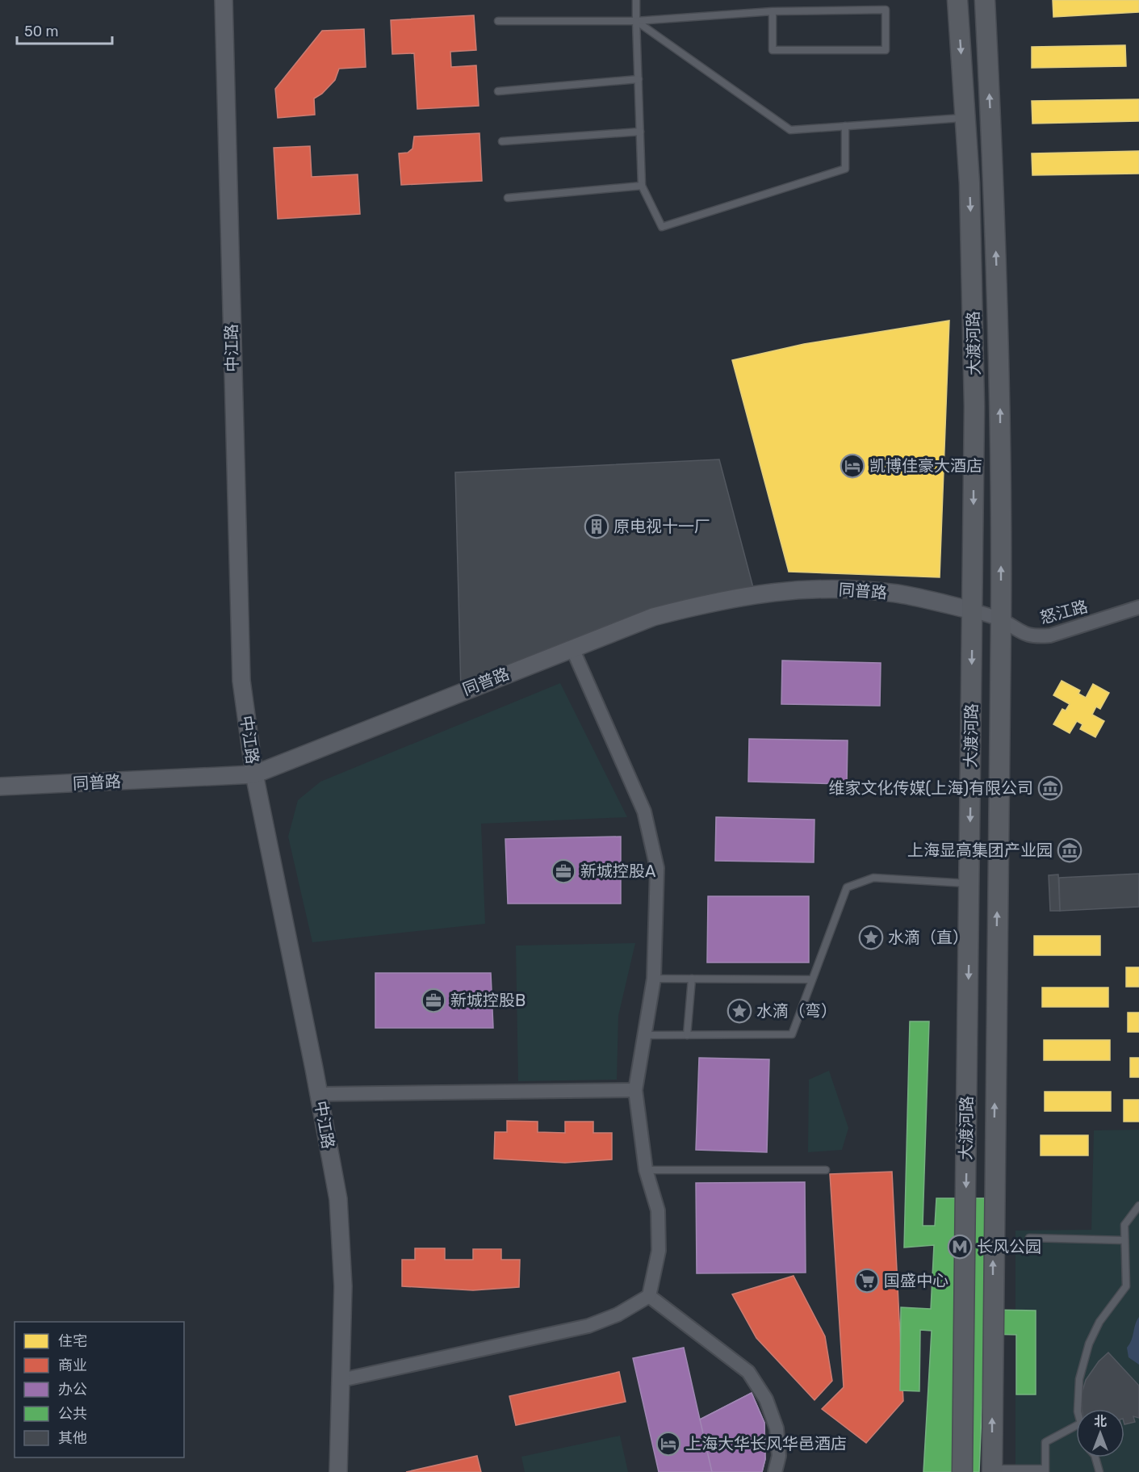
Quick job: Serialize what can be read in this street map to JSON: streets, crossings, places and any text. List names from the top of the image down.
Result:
{
  "streets": {
    "main road": ["大渡河路"],
    "street": ["中江路", "同普路", "怒江路"]
  },
  "crossings": [
    ["大渡河路", "同普路"],
    ["大渡河路", "怒江路"],
    ["中江路", "同普路"],
    ["同普路", "怒江路"]
  ],
  "places": {
    "hotel": ["凯博佳豪大酒店", "上海大华长风华邑酒店"],
    "building": ["原电视十一厂"],
    "museum": ["维家文化传媒(上海)有限公司", "上海显高集团产业园"],
    "office": ["新城控股A", "新城控股B"],
    "place": ["水滴（直）", "水滴（弯）"],
    "metro station": ["长风公园"],
    "supermarket": ["国盛中心"]
  },
  "legend": [
    "住宅",
    "商业",
    "办公",
    "公共",
    "其他"
  ],
  "scale_bar": "50 m",
  "north": "top"
}
